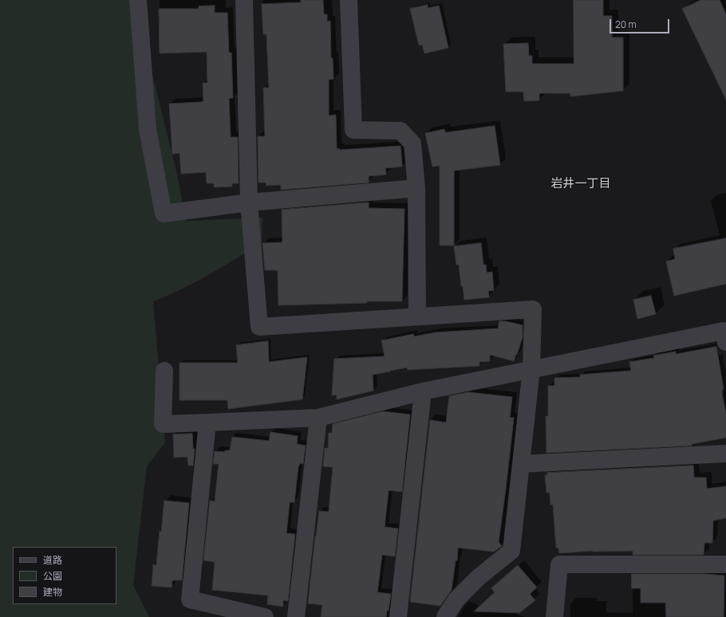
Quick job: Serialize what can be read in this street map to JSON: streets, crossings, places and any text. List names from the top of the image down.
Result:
{
  "districts": ["岩井一丁目"],
  "legend": ["道路", "公園", "建物"],
  "scale_bar": "20 m"
}
